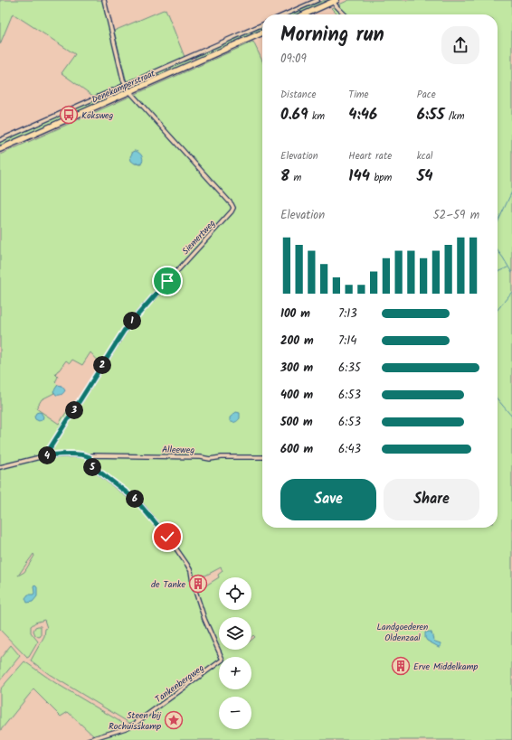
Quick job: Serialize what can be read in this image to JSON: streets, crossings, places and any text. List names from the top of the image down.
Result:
{
  "streets": {
    "main road": ["Denekamperstraat"],
    "street": ["Siemertweg", "Alleeweg", "Tankenbergweg"]
  },
  "crossings": [
    ["Denekamperstraat", "Siemertweg"],
    ["Alleeweg", "Tankenbergweg"]
  ],
  "parks": ["Landgoederen Oldenzaal"],
  "places": {
    "bus stop": ["Koksweg"],
    "building": ["de Tanke", "Erve Middelkamp"],
    "place": ["Steen bij Rochuisskamp"]
  },
  "page": {
    "heading": ["Morning run", "09:09"],
    "stats": [
      ["Distance", "0.69 km"],
      ["Time", "4:46"],
      ["Pace", "6:55 /km"],
      ["Elevation", "8 m"],
      ["Heart rate", "144 bpm"],
      ["kcal", "54"]
    ],
    "chart": ["Elevation", "52–59 m"],
    "list": [
      {
        "name": "100 m",
        "note": "7:13"
      },
      {
        "name": "200 m",
        "note": "7:14"
      },
      {
        "name": "300 m",
        "note": "6:35"
      },
      {
        "name": "400 m",
        "note": "6:53"
      },
      {
        "name": "500 m",
        "note": "6:53"
      },
      {
        "name": "600 m",
        "note": "6:43"
      }
    ],
    "pins": [
      "1",
      "2",
      "3",
      "4",
      "5",
      "6"
    ],
    "buttons": ["Save", "Share"],
    "map_buttons": ["+", "−"]
  }
}
